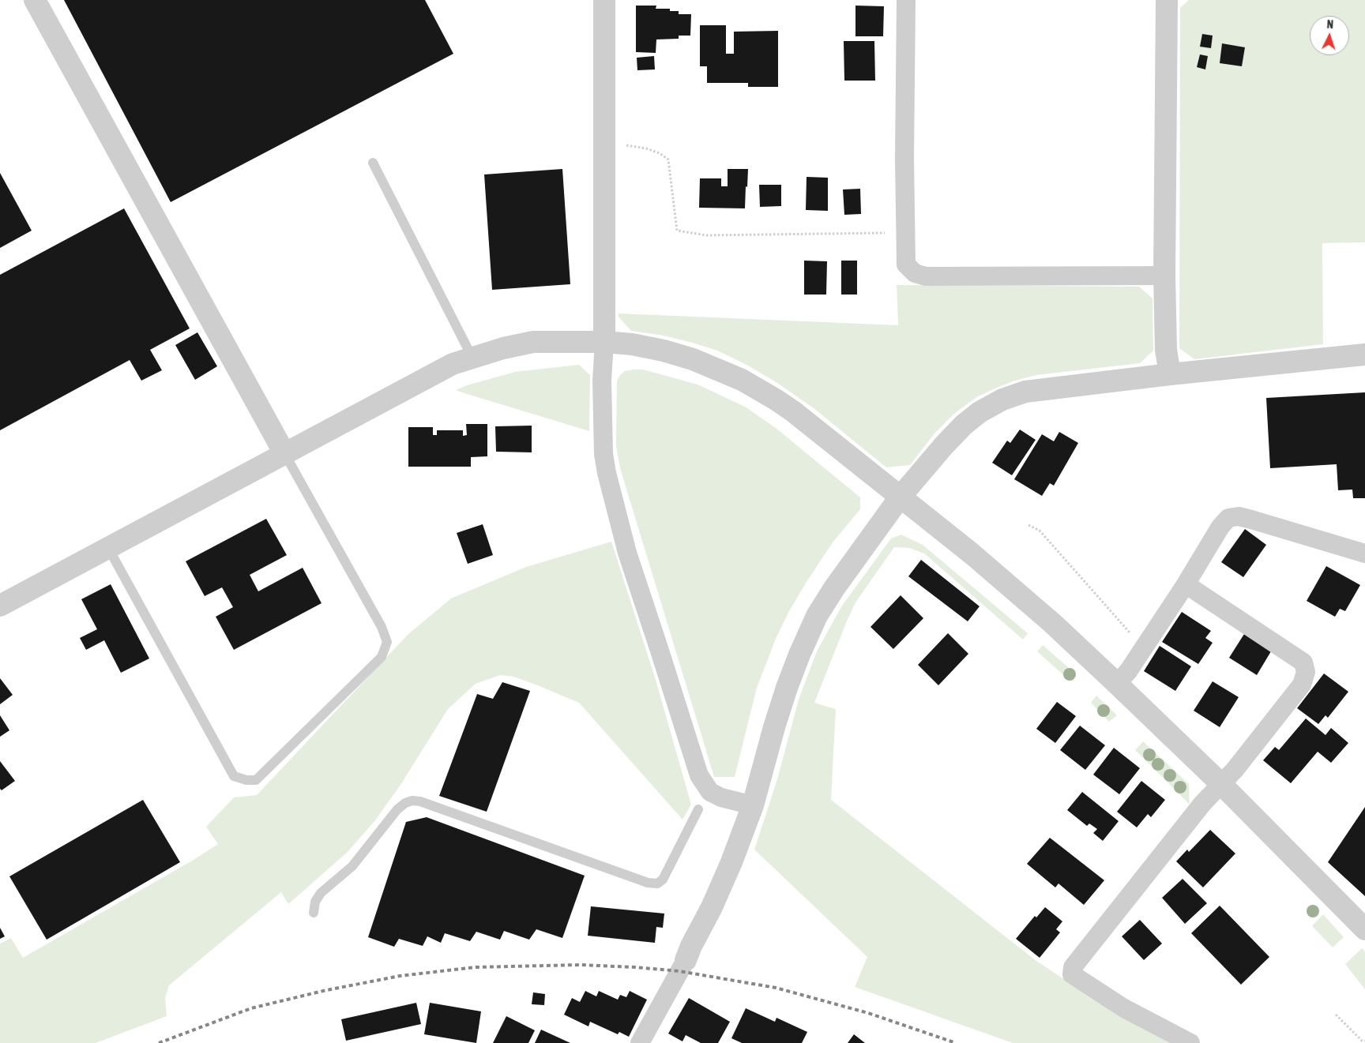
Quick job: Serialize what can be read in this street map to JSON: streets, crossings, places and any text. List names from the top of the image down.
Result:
{
  "north": "top"
}
